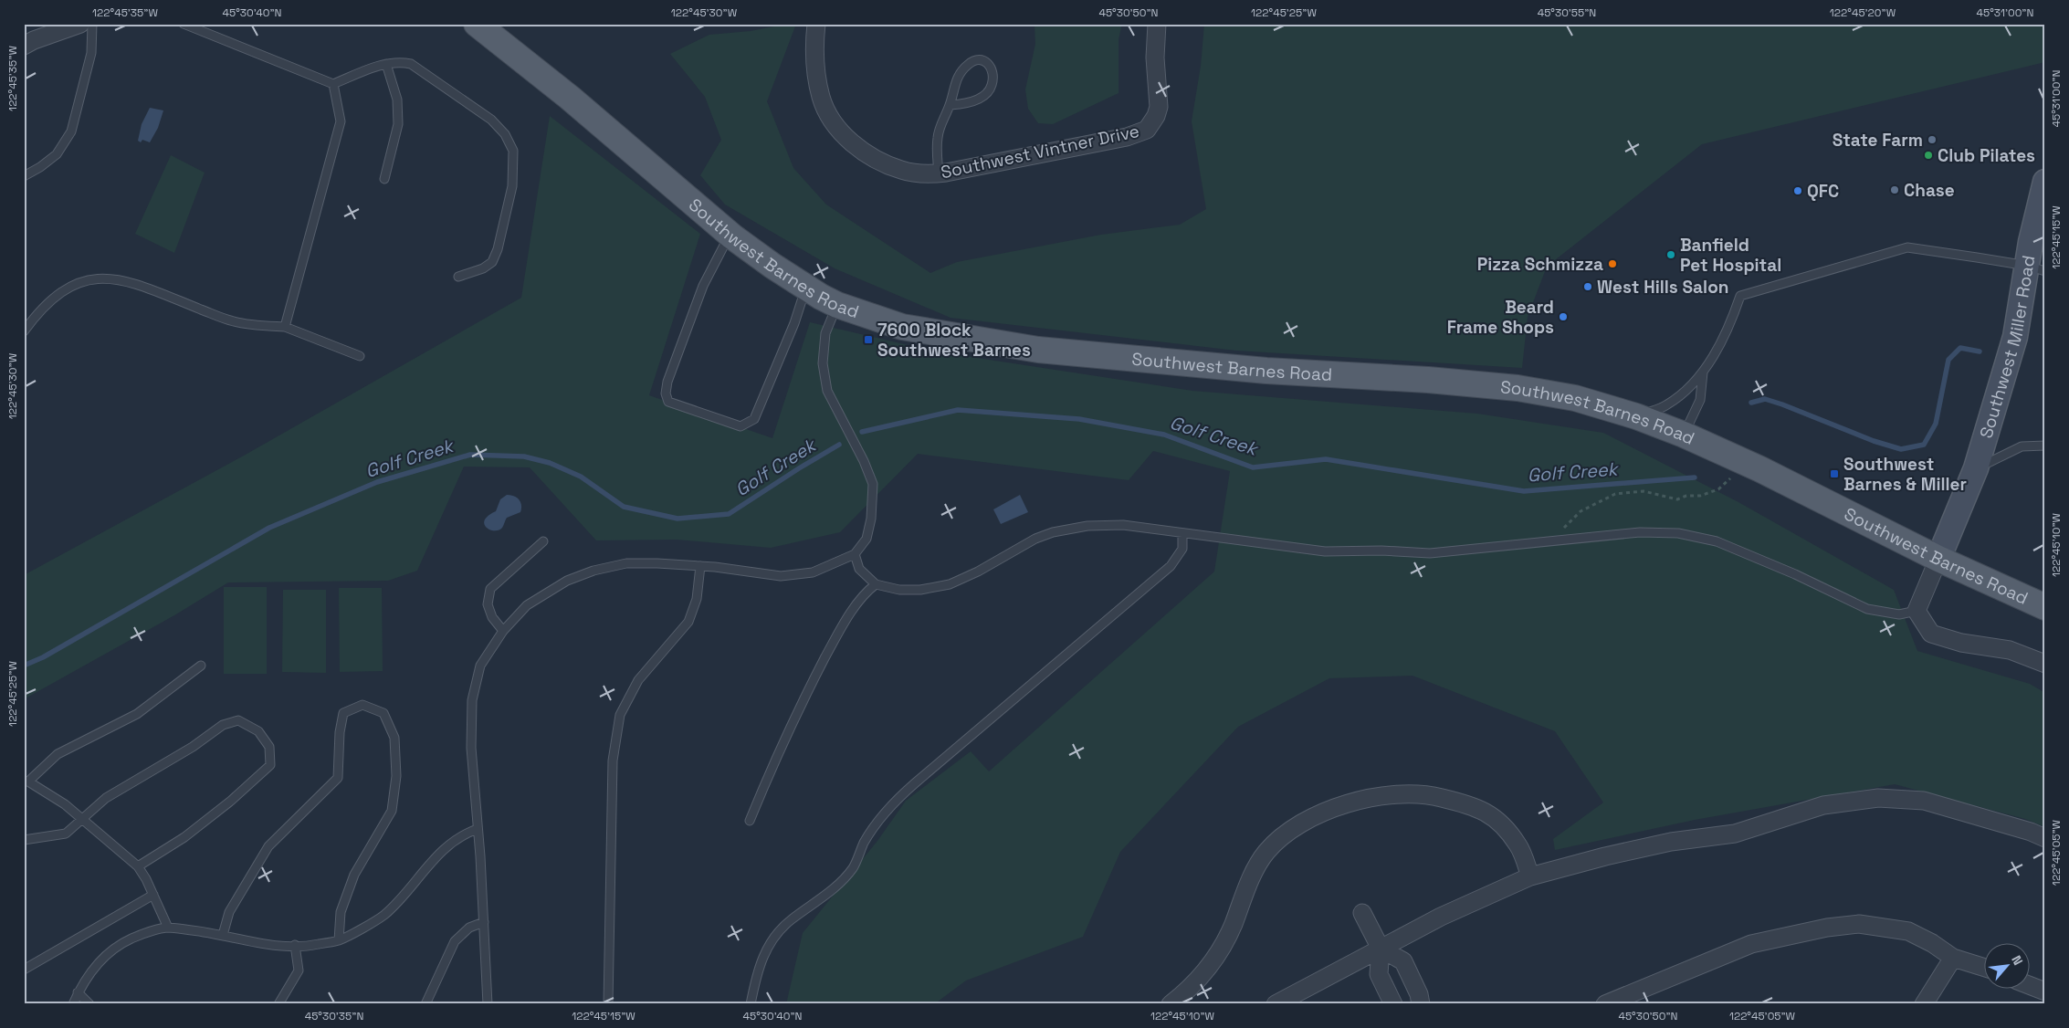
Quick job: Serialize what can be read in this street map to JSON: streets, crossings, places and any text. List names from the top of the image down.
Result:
{
  "streets": {
    "main road": ["Southwest Barnes Road", "Southwest Miller Road"],
    "street": ["Southwest Vintner Drive"]
  },
  "crossings": [
    ["Southwest Barnes Road", "Southwest Miller Road"]
  ],
  "water": ["Golf Creek"],
  "places": {
    "other": [
      "State Farm",
      "Club Pilates",
      "Chase",
      "QFC",
      "Banfield Pet Hospital",
      "Pizza Schmizza",
      "West Hills Salon",
      "Beard Frame Shops"
    ],
    "transit": ["7600 Block Southwest Barnes", "Southwest Barnes & Miller"]
  },
  "north": "top right",
  "coordinates": [
    "122°45'35\"W",
    "45°30'40\"N",
    "122°45'30\"W",
    "45°30'50\"N",
    "122°45'25\"W",
    "45°30'55\"N",
    "122°45'20\"W",
    "45°31'00\"N",
    "122°45'15\"W",
    "122°45'10\"W",
    "122°45'05\"W",
    "45°30'35\"N"
  ]
}
